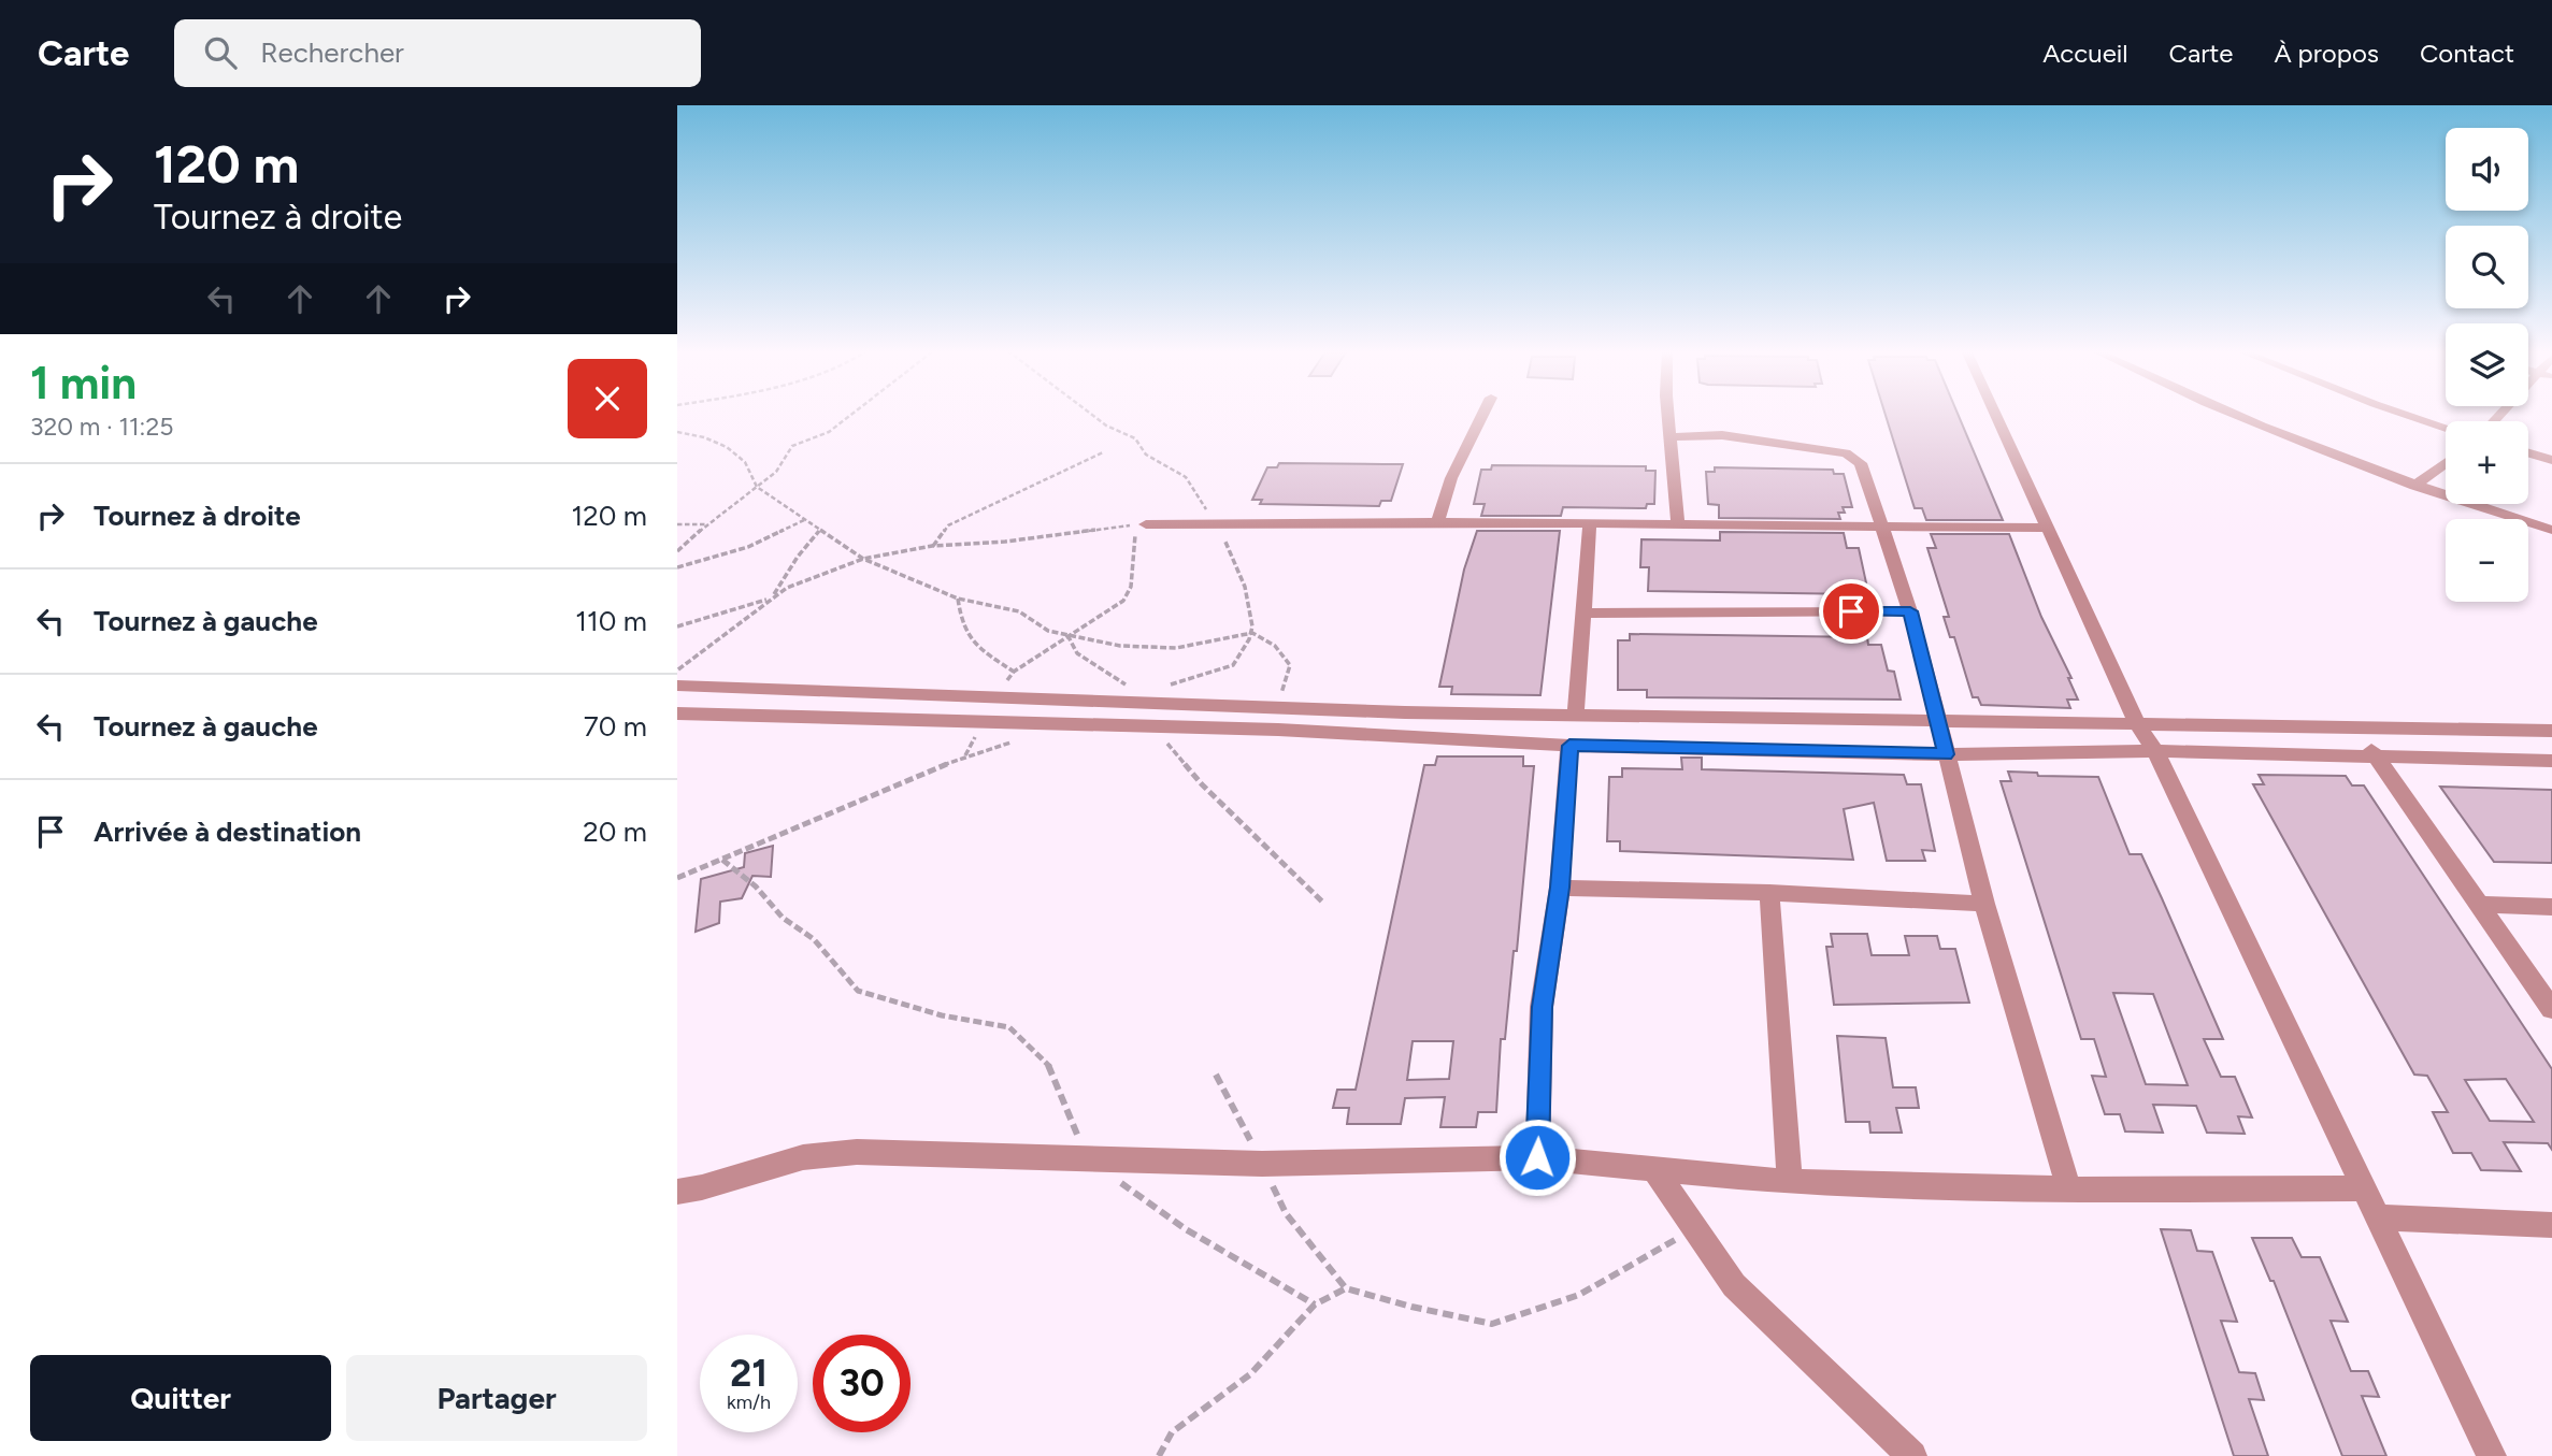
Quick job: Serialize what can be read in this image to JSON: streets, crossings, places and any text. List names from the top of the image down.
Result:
{
  "page": {
    "header": "Carte",
    "search": "Rechercher",
    "nav": [
      "Accueil",
      "Carte",
      "À propos",
      "Contact"
    ],
    "turn": ["120 m", "Tournez à droite"],
    "map_buttons": ["+", "−"],
    "heading": ["1 min", "320 m · 11:25"],
    "list": [
      {
        "name": "Tournez à droite",
        "value": "120 m"
      },
      {
        "name": "Tournez à gauche",
        "value": "110 m"
      },
      {
        "name": "Tournez à gauche",
        "value": "70 m"
      },
      {
        "name": "Arrivée à destination",
        "value": "20 m"
      }
    ],
    "speed": "21 km/h",
    "limit": "30",
    "buttons": ["Quitter", "Partager"]
  }
}
